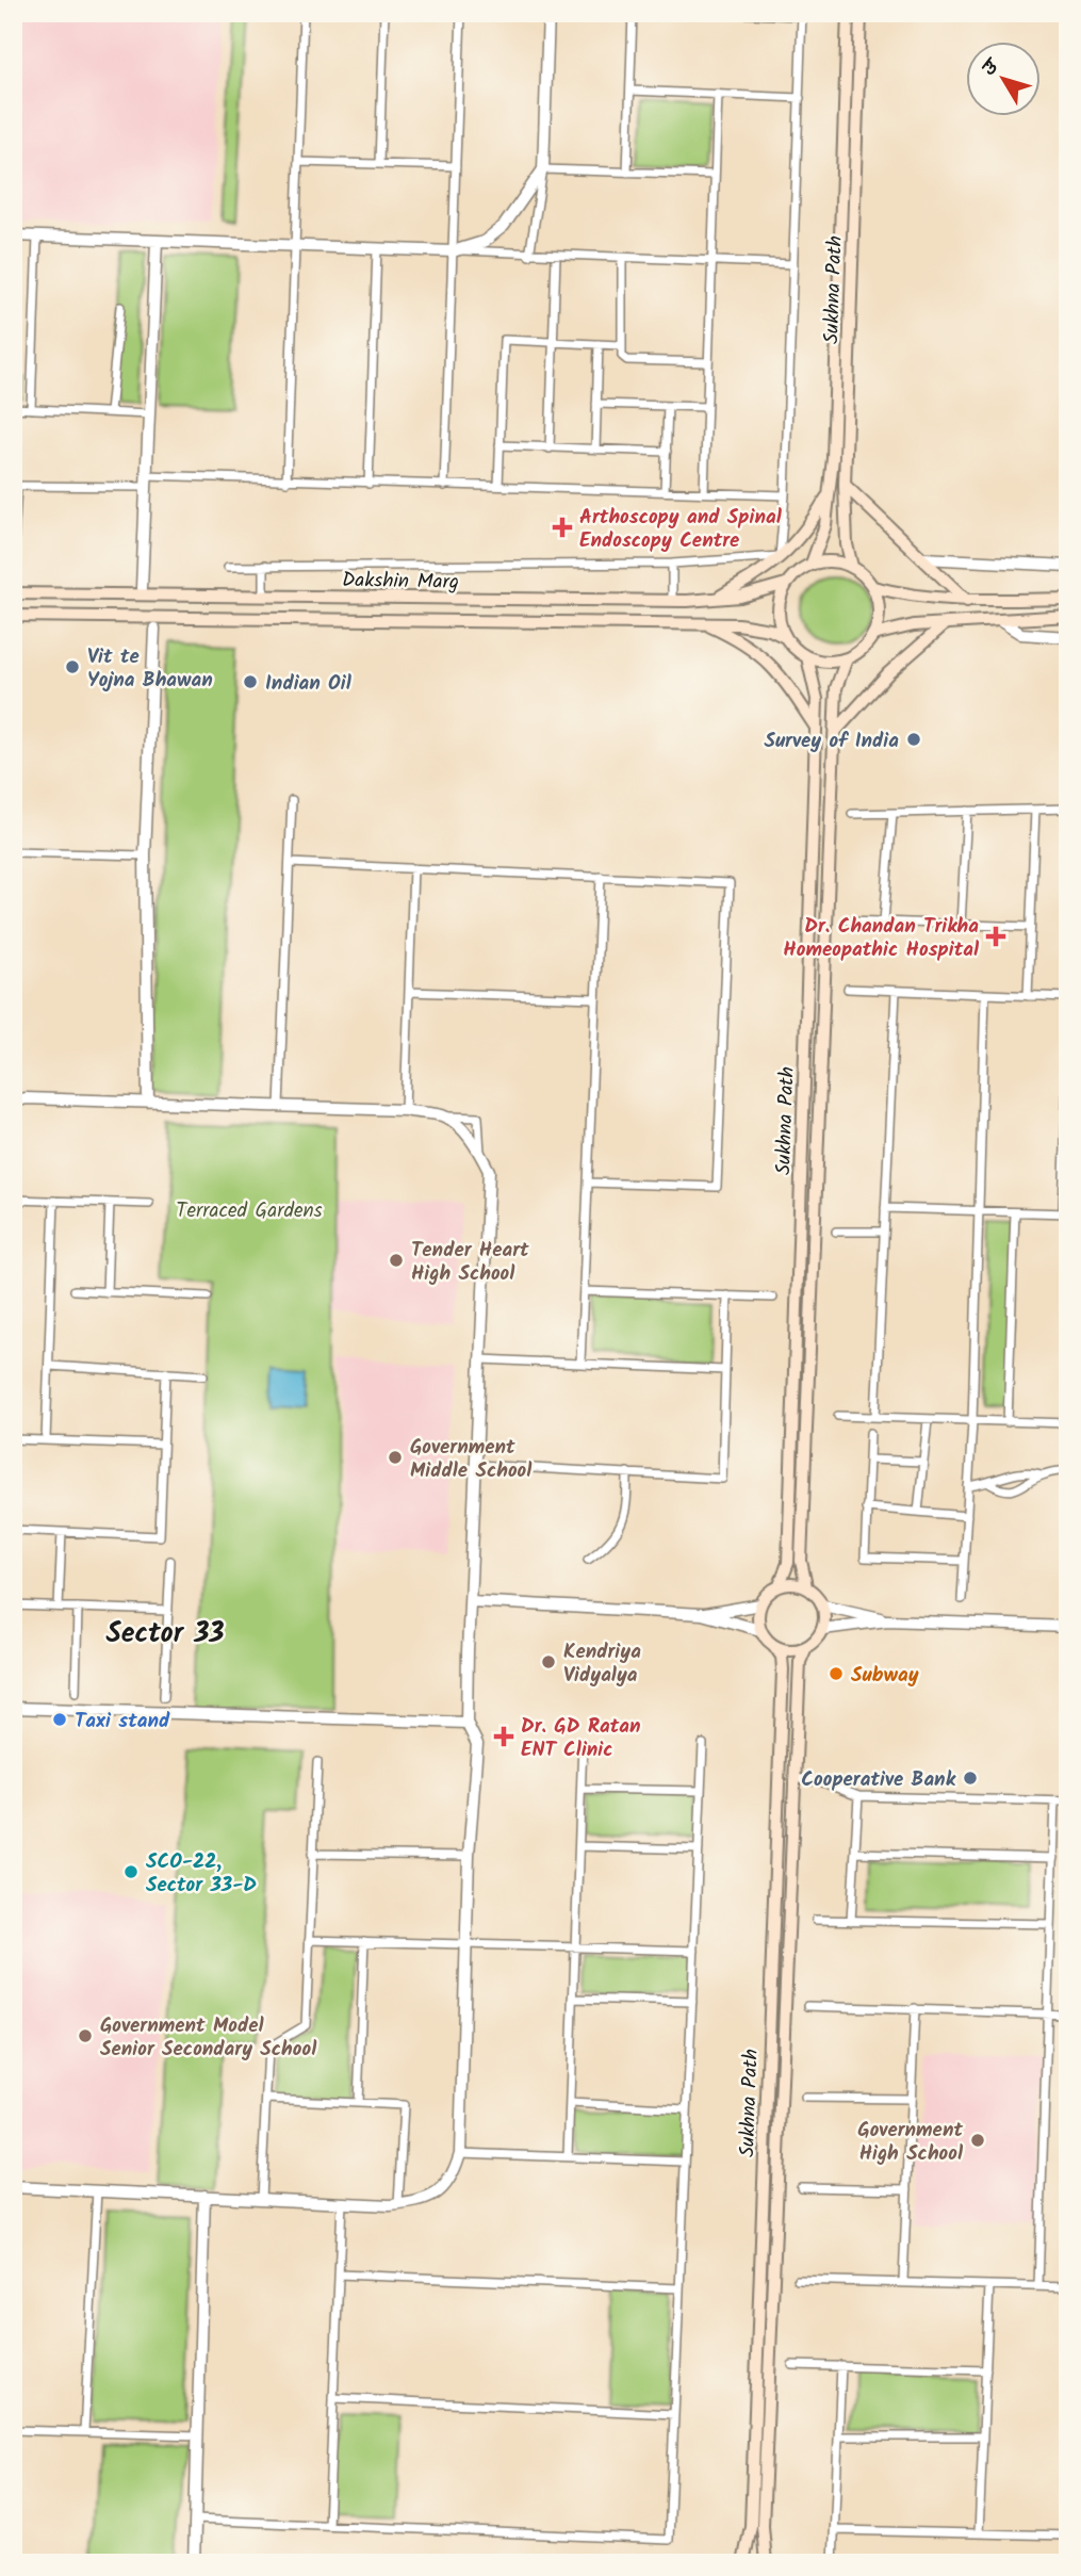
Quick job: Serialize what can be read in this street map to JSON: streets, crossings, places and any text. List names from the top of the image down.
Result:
{
  "streets": {
    "main road": ["Sukhna Path", "Dakshin Marg"]
  },
  "crossings": [
    ["Sukhna Path", "Dakshin Marg"]
  ],
  "districts": ["Sector 33"],
  "parks": ["Terraced Gardens"],
  "places": {
    "health": ["Arthoscopy and Spinal Endoscopy Centre", "Dr. Chandan Trikha Homeopathic Hospital", "Dr. GD Ratan ENT Clinic"],
    "other": [
      "Vit te Yojna Bhawan",
      "Indian Oil",
      "Survey of India",
      "Tender Heart High School",
      "Government Middle School",
      "Kendriya Vidyalya",
      "Subway",
      "Taxi stand",
      "Cooperative Bank",
      "SCO-22, Sector 33-D",
      "Government Model Senior Secondary School",
      "Government High School"
    ]
  },
  "north": "top left"
}
